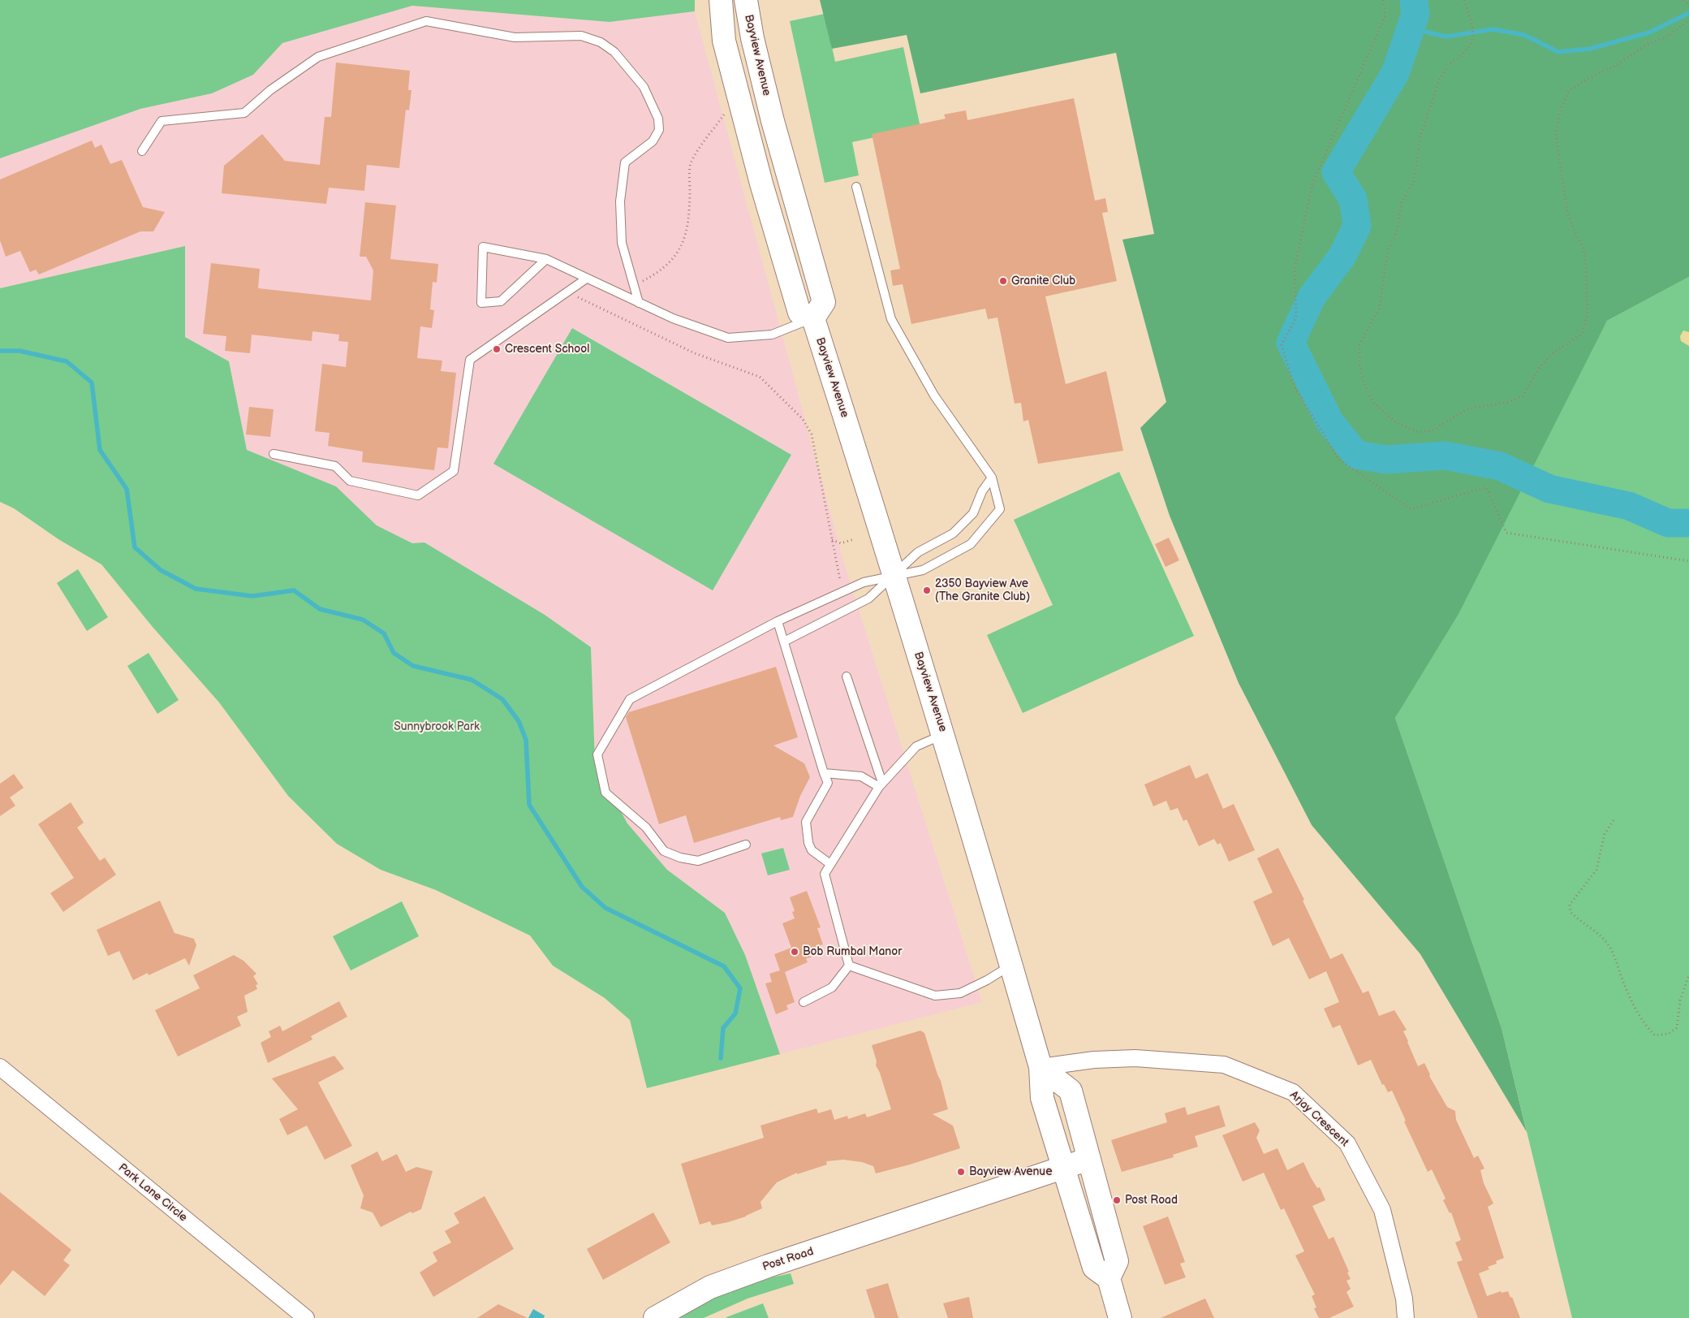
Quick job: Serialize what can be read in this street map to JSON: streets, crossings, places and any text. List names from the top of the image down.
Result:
{
  "streets": {
    "main road": ["Bayview Avenue", "Post Road"],
    "street": ["Arjay Crescent", "Park Lane Circle"]
  },
  "crossings": [
    ["Bayview Avenue", "Arjay Crescent"],
    ["Bayview Avenue", "Post Road"]
  ],
  "parks": ["Sunnybrook Park"],
  "places": [
    "Granite Club",
    "Crescent School",
    "2350 Bayview Ave (The Granite Club)",
    "Bob Rumbal Manor",
    "Bayview Avenue",
    "Post Road"
  ]
}
